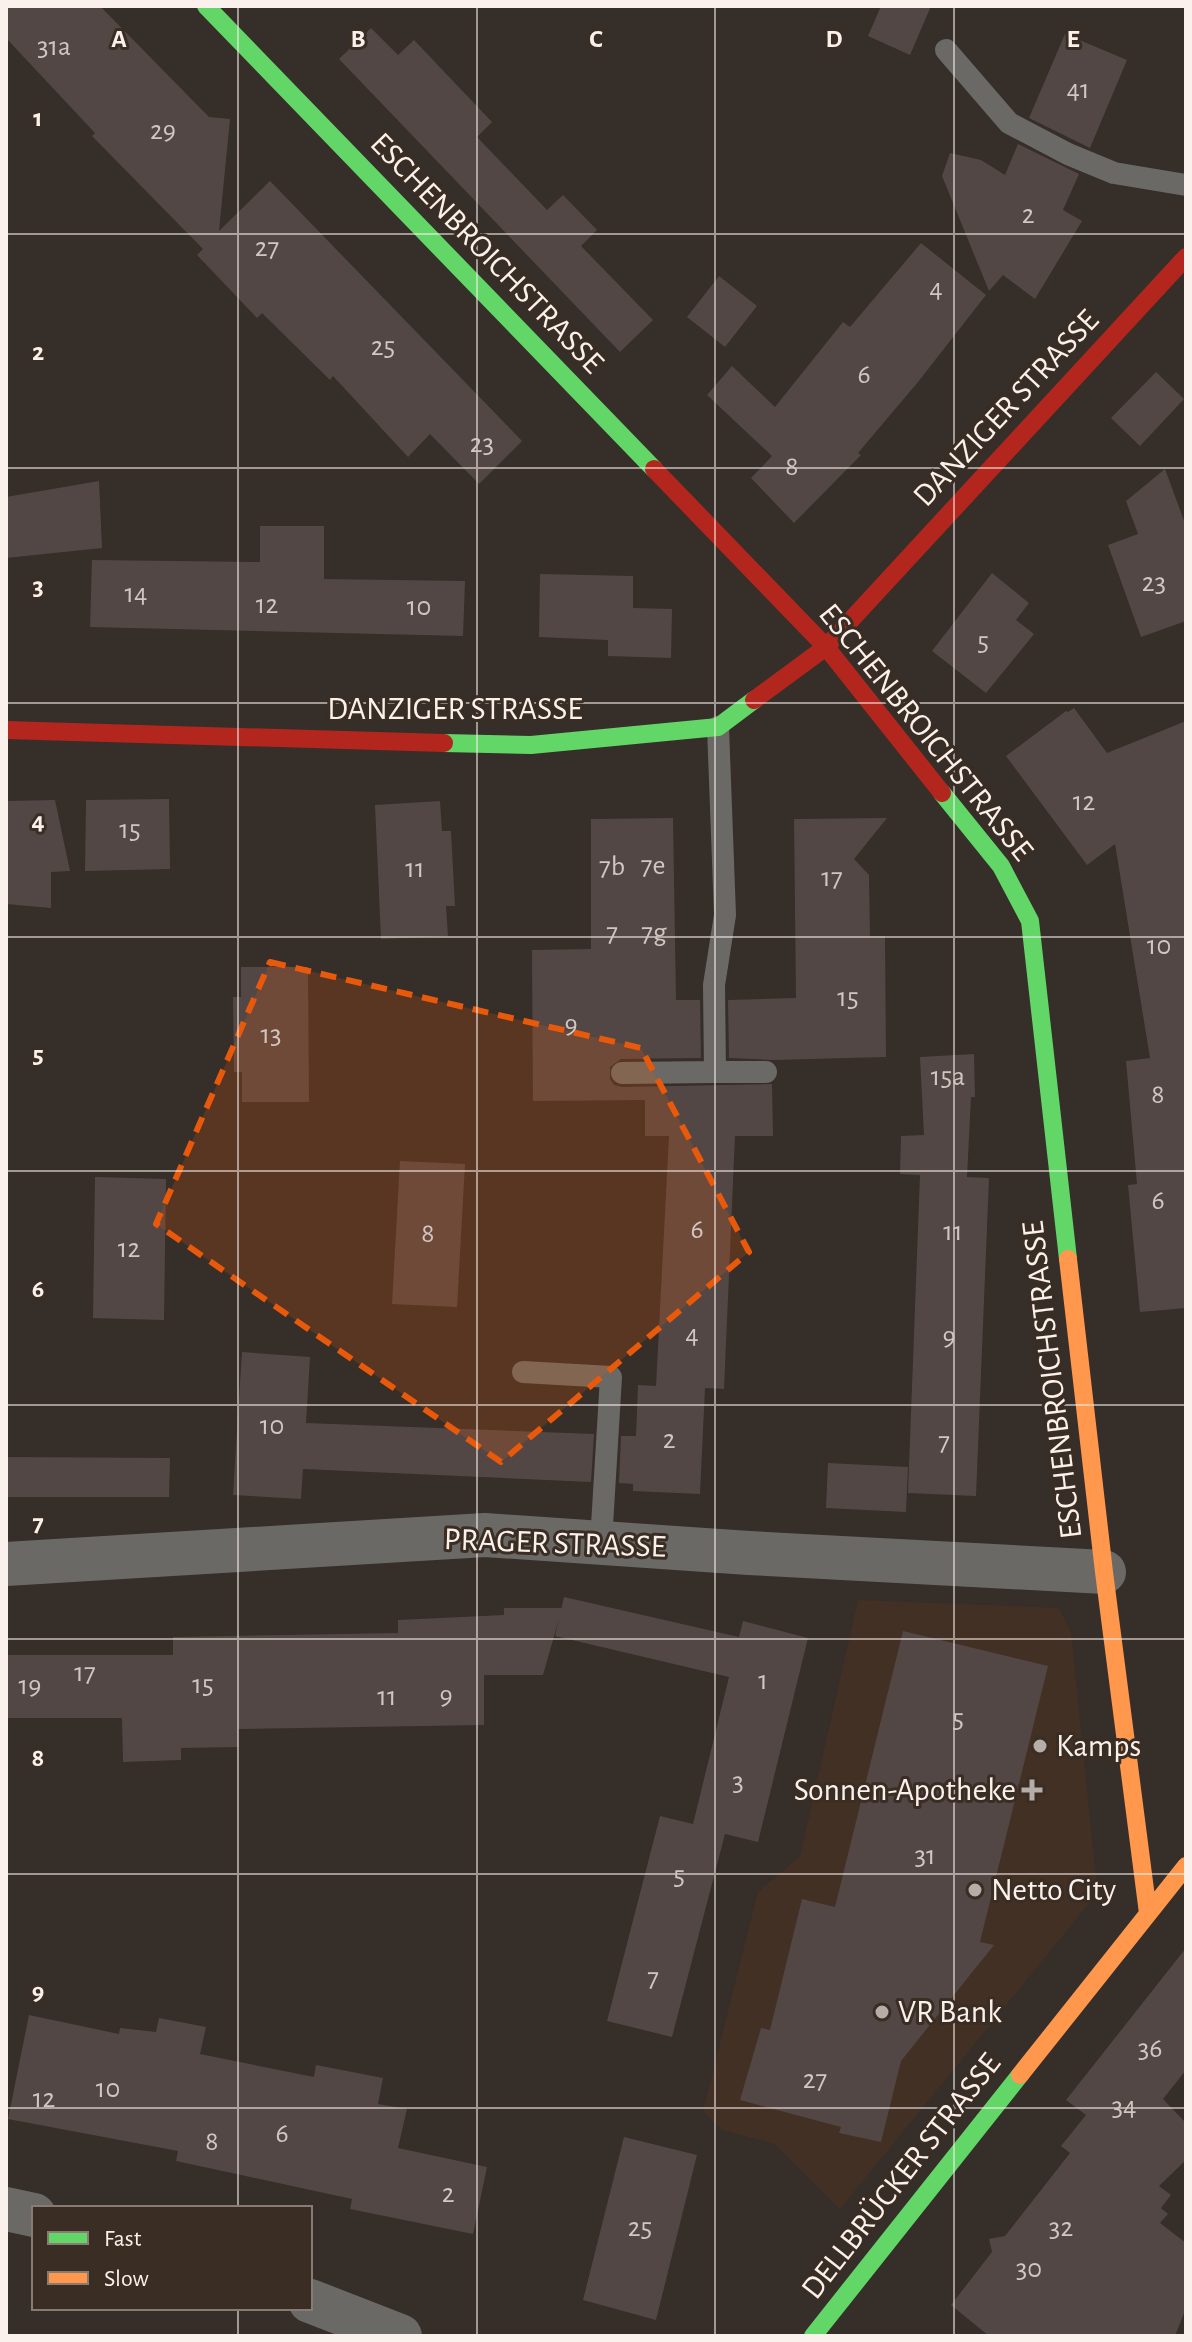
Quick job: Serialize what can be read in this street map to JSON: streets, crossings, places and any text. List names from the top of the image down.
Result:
{
  "streets": {
    "street": [
      "ESCHENBROICHSTRASSE",
      "DANZIGER STRASSE",
      "PRAGER STRASSE",
      "DELLBRÜCKER STRASSE"
    ]
  },
  "crossings": [
    ["ESCHENBROICHSTRASSE", "DANZIGER STRASSE"],
    ["ESCHENBROICHSTRASSE", "PRAGER STRASSE"],
    ["ESCHENBROICHSTRASSE", "DELLBRÜCKER STRASSE"]
  ],
  "places": {
    "other": ["Kamps", "Netto City", "VR Bank"],
    "health": ["Sonnen-Apotheke"]
  },
  "house_numbers": [
    "31a",
    "41",
    "29",
    "2",
    "27",
    "4",
    "25",
    "6",
    "23",
    "8",
    "23",
    "14",
    "12",
    "10",
    "5",
    "12",
    "15",
    "7e",
    "7b",
    "11",
    "17",
    "7",
    "7g",
    "10",
    "15",
    "9",
    "13",
    "15a",
    "8",
    "6",
    "6",
    "11",
    "8",
    "12",
    "4",
    "9",
    "10",
    "2",
    "7",
    "17",
    "1",
    "15",
    "19",
    "9",
    "11",
    "5",
    "3",
    "31",
    "5",
    "7",
    "36",
    "27",
    "10",
    "12",
    "34",
    "6",
    "8",
    "2",
    "25",
    "32",
    "30"
  ],
  "legend": ["Fast", "Slow"],
  "grid": {
    "columns": [
      "A",
      "B",
      "C",
      "D",
      "E"
    ],
    "rows": [
      "1",
      "2",
      "3",
      "4",
      "5",
      "6",
      "7",
      "8",
      "9"
    ]
  }
}
